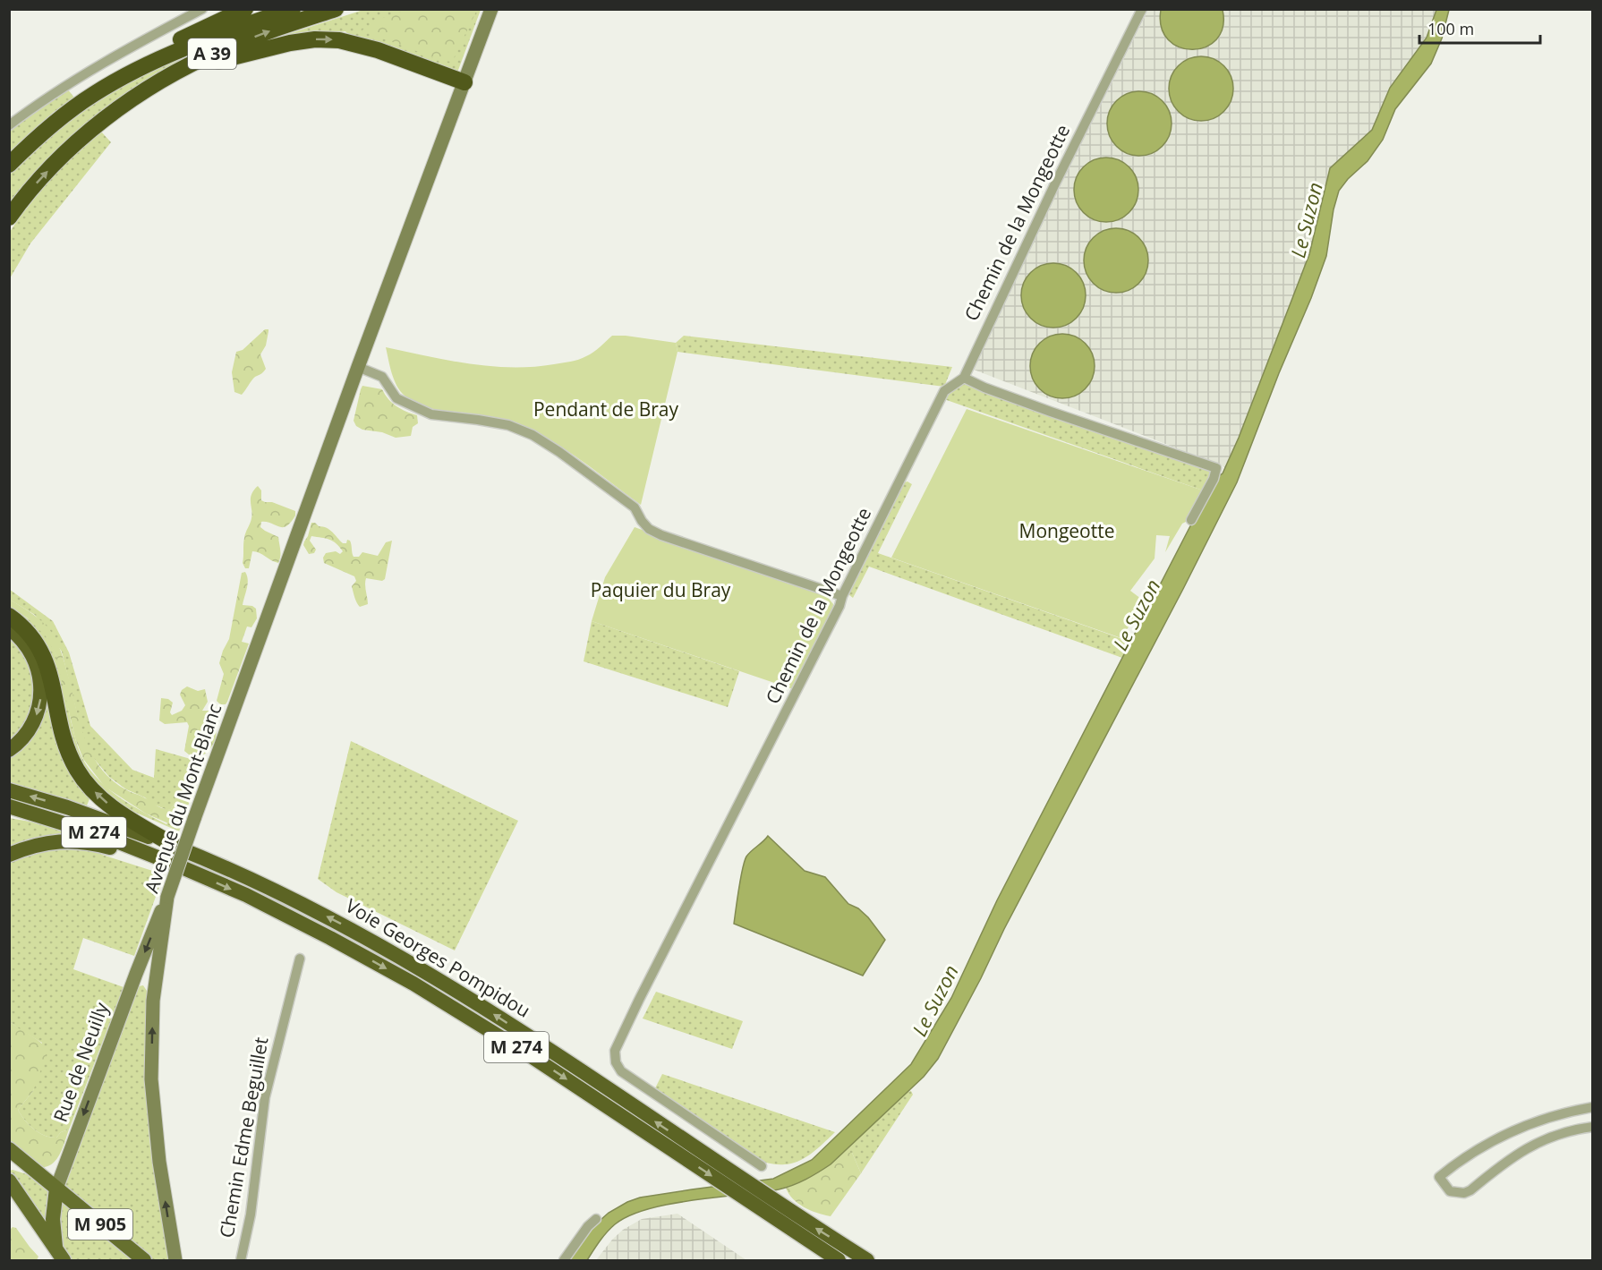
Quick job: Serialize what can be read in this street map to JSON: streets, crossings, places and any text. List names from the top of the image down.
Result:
{
  "streets": {
    "highway": ["A 39", "M 274", "Voie Georges Pompidou"],
    "main road": ["Avenue du Mont-Blanc", "Rue de Neuilly", "M 905"],
    "street": ["Chemin de la Mongeotte", "Chemin Edme Beguillet"]
  },
  "crossings": [
    ["Avenue du Mont-Blanc", "Rue de Neuilly"],
    ["Rue de Neuilly", "M 905"]
  ],
  "one_way": ["Rue de Neuilly"],
  "water": ["Le Suzon"],
  "parks": ["Pendant de Bray", "Mongeotte", "Paquier du Bray"],
  "scale_bar": "100 m"
}
